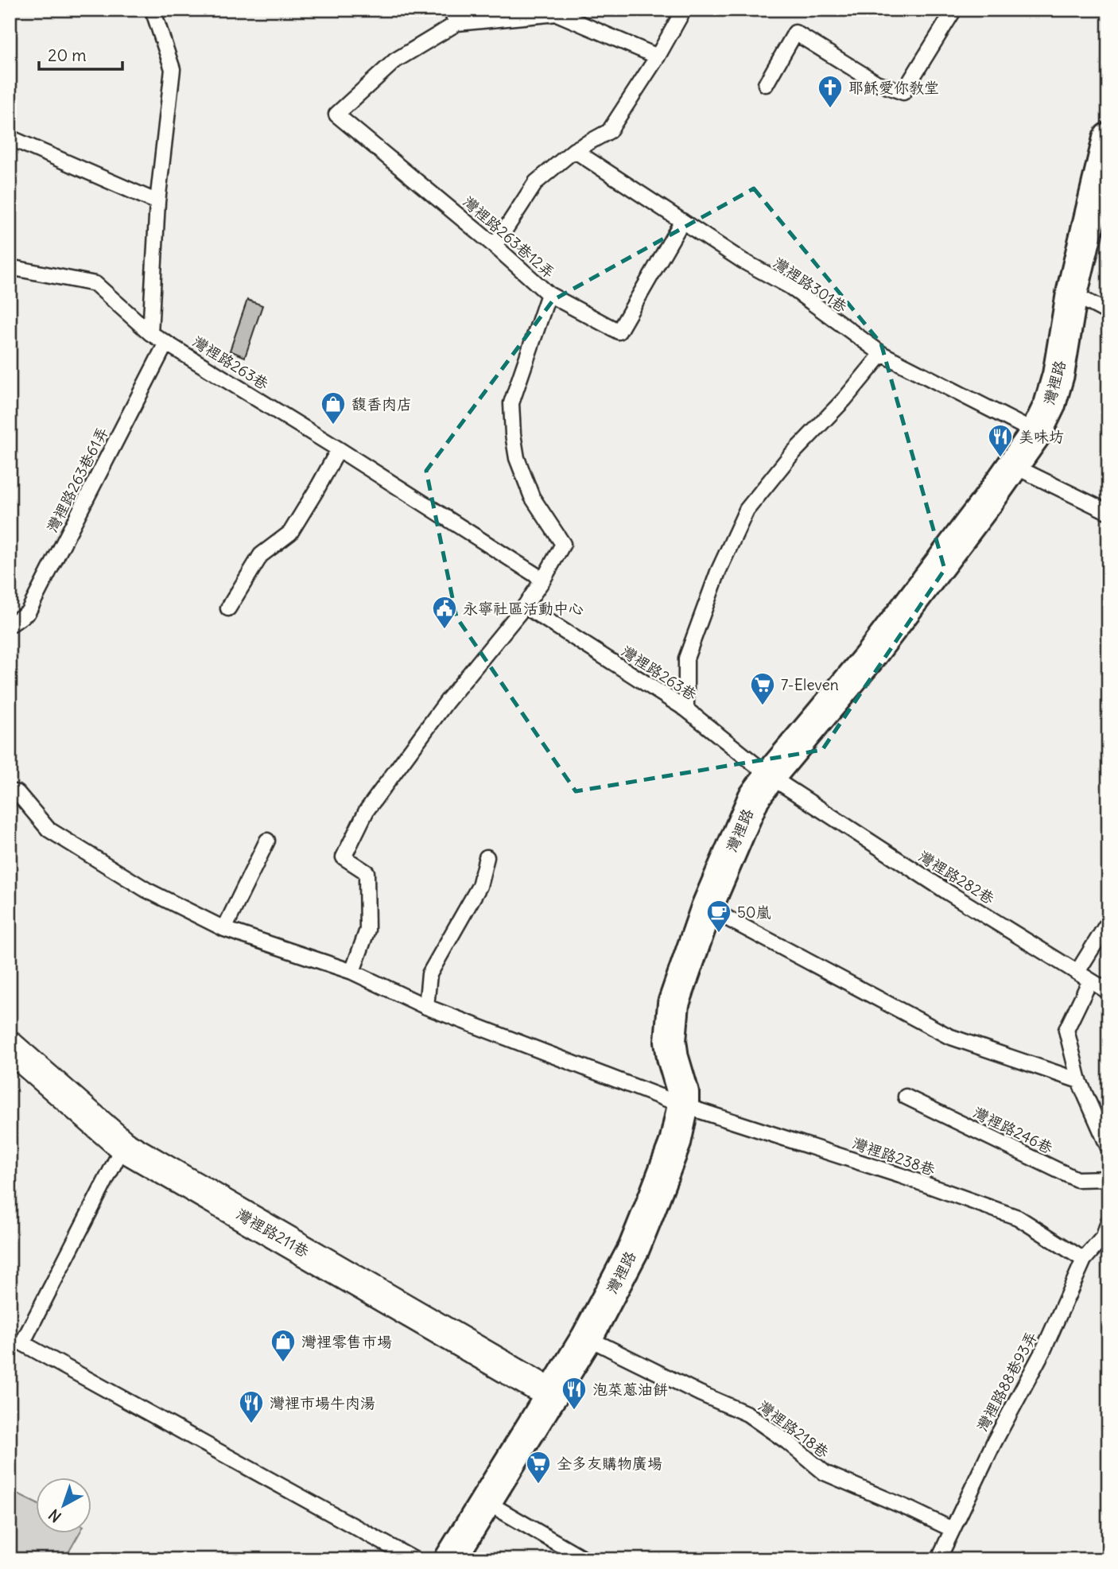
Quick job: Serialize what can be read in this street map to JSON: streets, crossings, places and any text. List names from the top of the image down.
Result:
{
  "streets": {
    "street": ["灣裡路", "灣裡路211巷"],
    "lane": [
      "灣裡路263巷12弄",
      "灣裡路301巷",
      "灣裡路263巷",
      "灣裡路263巷61弄",
      "灣裡路282巷",
      "灣裡路246巷",
      "灣裡路238巷",
      "灣裡路88巷93弄",
      "灣裡路218巷"
    ]
  },
  "crossings": [
    ["灣裡路263巷12弄", "灣裡路263巷"],
    ["灣裡路301巷", "灣裡路"],
    ["灣裡路263巷", "灣裡路"],
    ["灣裡路263巷", "灣裡路263巷61弄"],
    ["灣裡路263巷", "灣裡路282巷"],
    ["灣裡路", "灣裡路282巷"],
    ["灣裡路", "灣裡路238巷"],
    ["灣裡路", "灣裡路211巷"],
    ["灣裡路", "灣裡路218巷"],
    ["灣裡路238巷", "灣裡路88巷93弄"],
    ["灣裡路88巷93弄", "灣裡路218巷"]
  ],
  "places": {
    "church": ["耶穌愛你教堂"],
    "shop": ["馥香肉店", "灣裡零售市場"],
    "restaurant": ["美味坊", "泡菜蔥油餅", "灣裡市場牛肉湯"],
    "public building": ["永寧社區活動中心"],
    "supermarket": ["7-Eleven", "全多友購物廣場"],
    "cafe": ["50嵐"]
  },
  "scale_bar": "20 m",
  "north": "bottom left"
}
